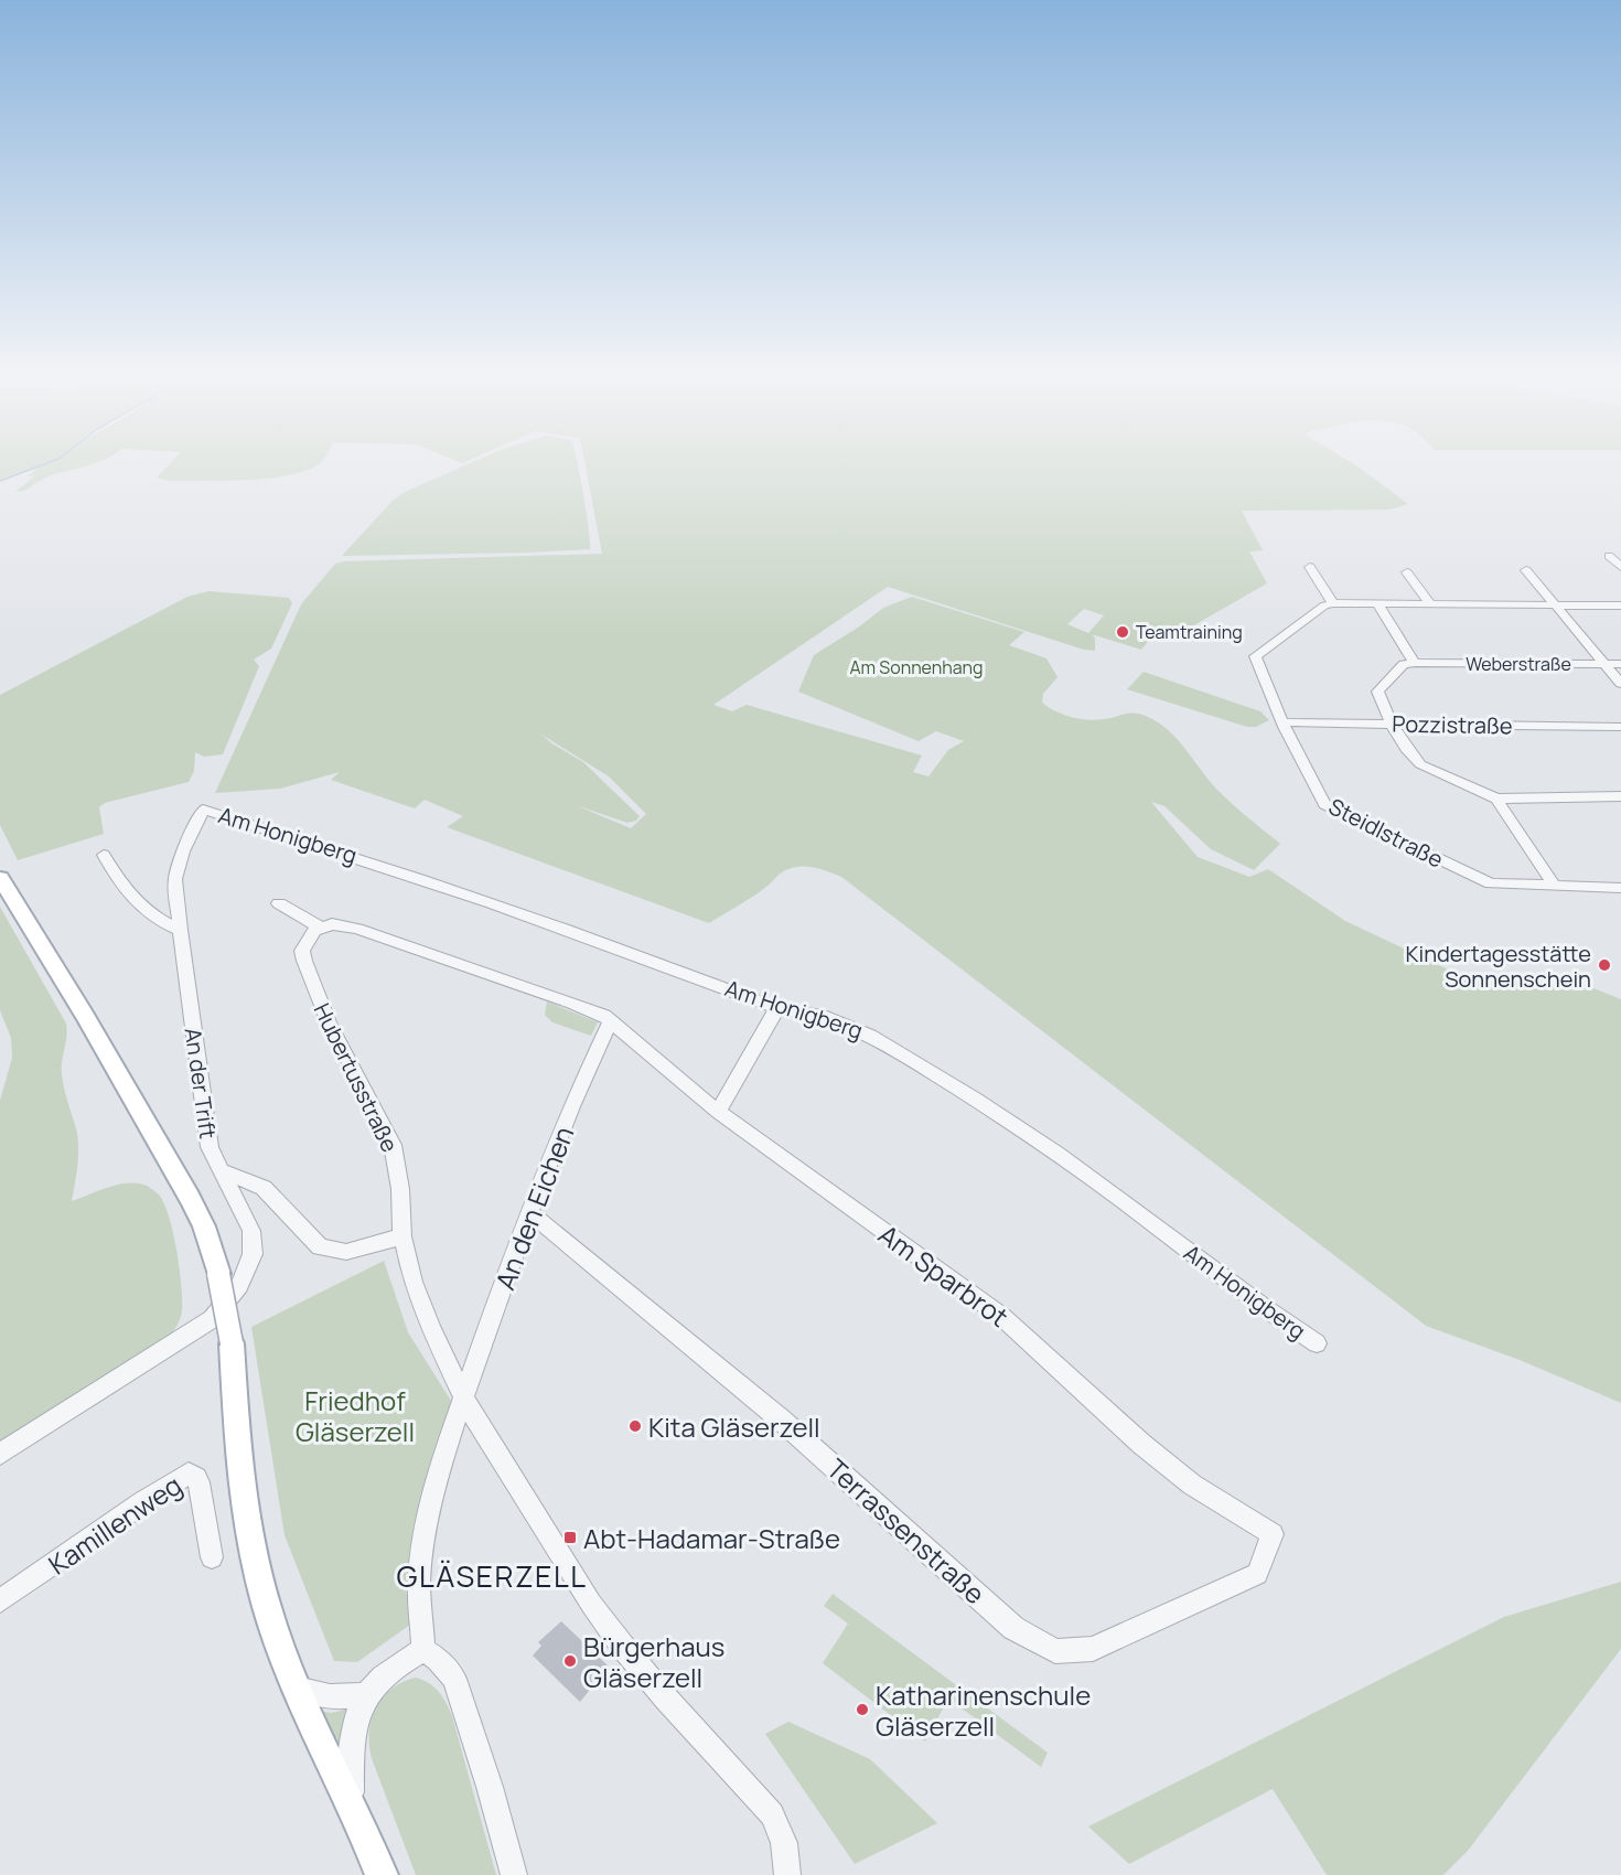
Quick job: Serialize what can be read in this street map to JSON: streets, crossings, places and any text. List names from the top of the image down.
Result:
{
  "streets": {
    "street": [
      "Weberstraße",
      "Pozzistraße",
      "Steidlstraße",
      "Am Honigberg",
      "Hubertusstraße",
      "An der Trift",
      "An den Eichen",
      "Am Sparbrot",
      "Kamillenweg",
      "Terrassenstraße"
    ]
  },
  "crossings": [
    ["Pozzistraße", "Steidlstraße"],
    ["Am Honigberg", "An der Trift"],
    ["Hubertusstraße", "An den Eichen"],
    ["An den Eichen", "Am Sparbrot"],
    ["An den Eichen", "Terrassenstraße"],
    ["Am Sparbrot", "Terrassenstraße"]
  ],
  "districts": ["GLÄSERZELL"],
  "parks": ["Am Sonnenhang", "Friedhof Gläserzell"],
  "places": {
    "other": [
      "Teamtraining",
      "Kindertagesstätte Sonnenschein",
      "Kita Gläserzell",
      "Bürgerhaus Gläserzell",
      "Katharinenschule Gläserzell"
    ],
    "transit": ["Abt-Hadamar-Straße"]
  }
}
